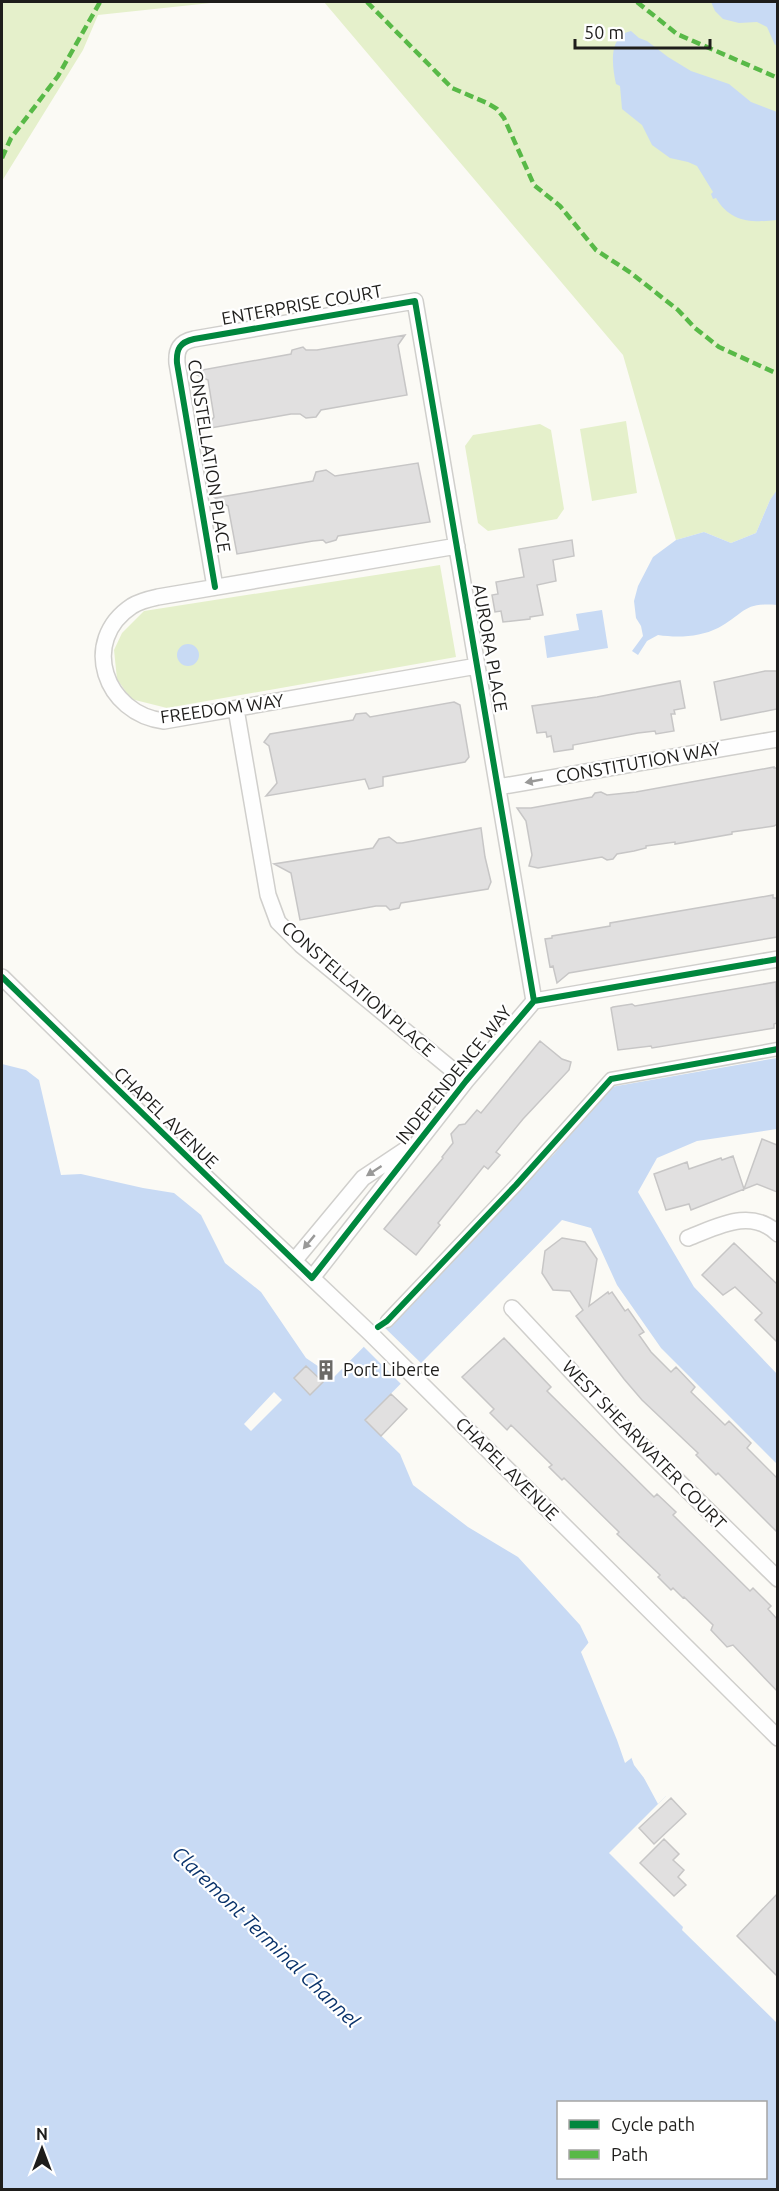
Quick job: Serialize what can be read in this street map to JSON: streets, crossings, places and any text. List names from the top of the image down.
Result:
{
  "streets": {
    "street": [
      "ENTERPRISE COURT",
      "CONSTELLATION PLACE",
      "AURORA PLACE",
      "FREEDOM WAY",
      "CONSTITUTION WAY",
      "INDEPENDENCE WAY",
      "CHAPEL AVENUE",
      "WEST SHEARWATER COURT"
    ]
  },
  "crossings": [
    ["ENTERPRISE COURT", "CONSTELLATION PLACE"],
    ["ENTERPRISE COURT", "AURORA PLACE"],
    ["CONSTELLATION PLACE", "FREEDOM WAY"],
    ["CONSTELLATION PLACE", "INDEPENDENCE WAY"],
    ["AURORA PLACE", "FREEDOM WAY"],
    ["AURORA PLACE", "CONSTITUTION WAY"],
    ["AURORA PLACE", "INDEPENDENCE WAY"],
    ["INDEPENDENCE WAY", "CHAPEL AVENUE"]
  ],
  "one_way": ["CONSTITUTION WAY"],
  "water": ["Claremont Terminal Channel"],
  "places": {
    "building": ["Port Liberte"]
  },
  "legend": ["Cycle path", "Path"],
  "scale_bar": "50 m",
  "north": "top"
}
